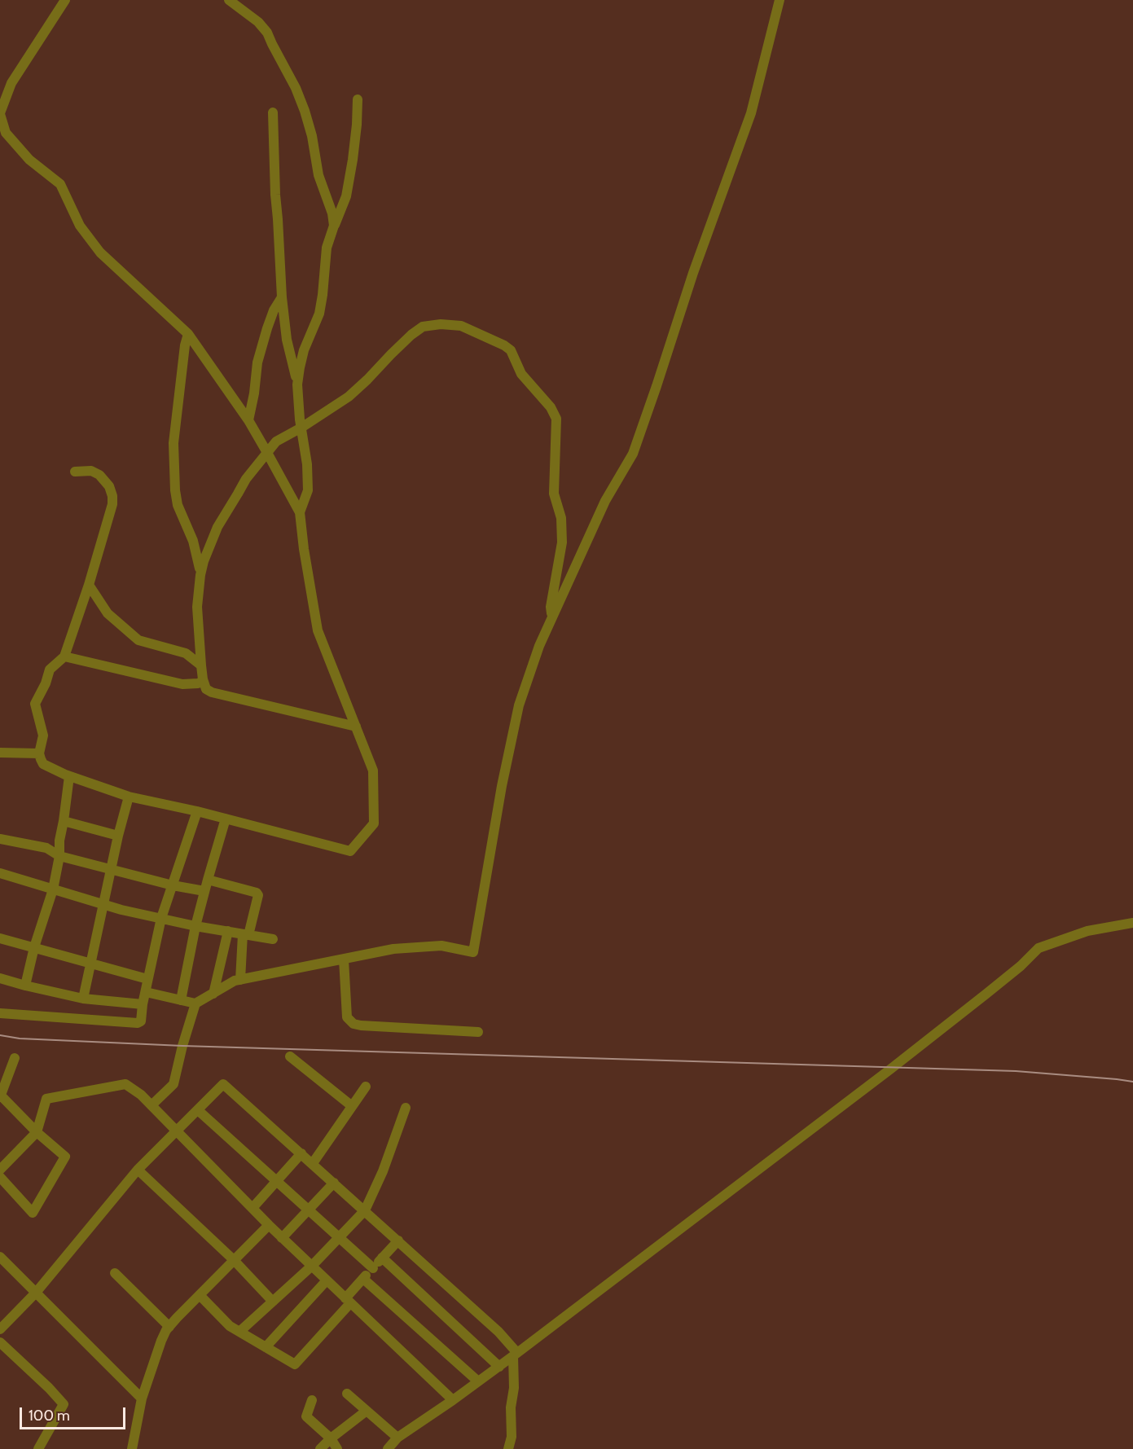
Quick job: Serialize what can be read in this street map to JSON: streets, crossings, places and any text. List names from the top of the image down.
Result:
{
  "scale_bar": "100 m"
}
